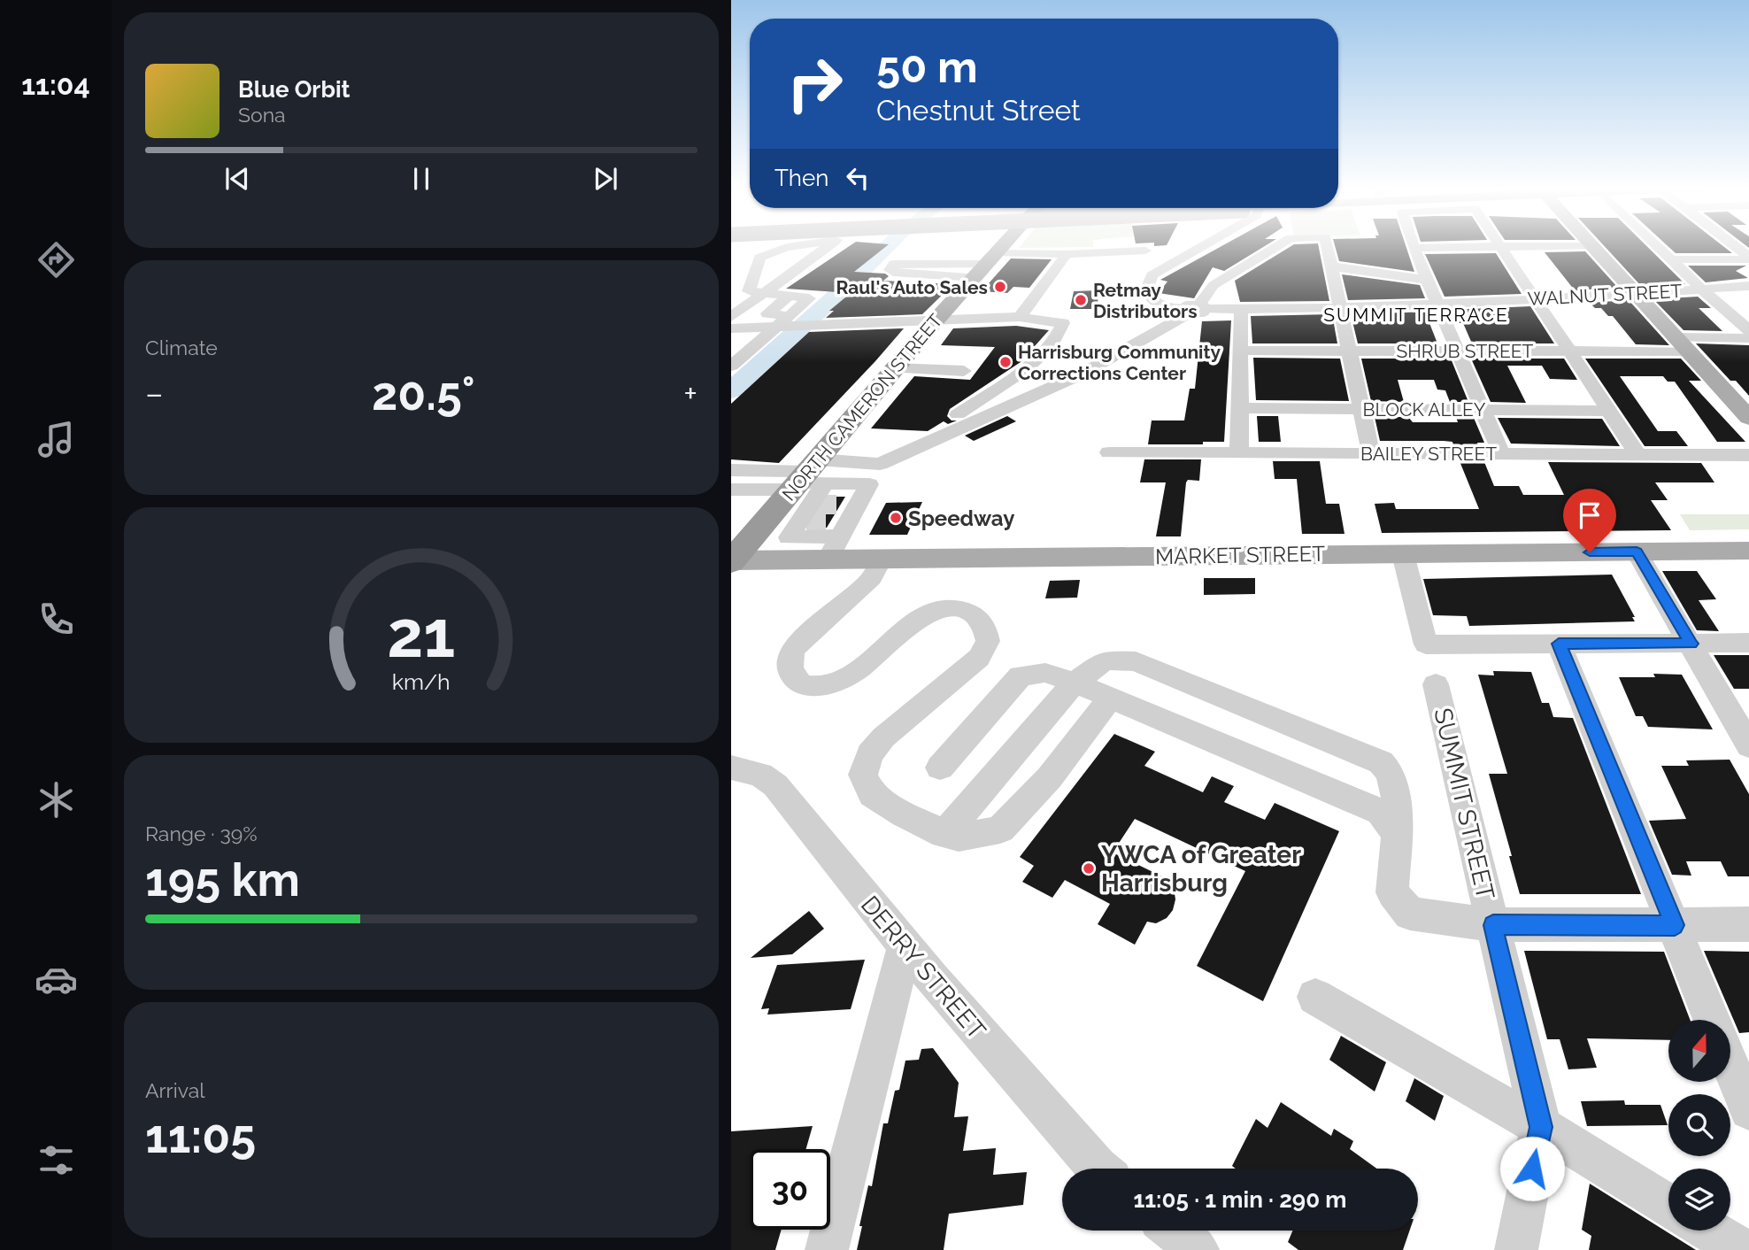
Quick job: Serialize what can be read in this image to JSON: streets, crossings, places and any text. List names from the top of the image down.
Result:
{
  "streets": {
    "highway": ["NORTH CAMERON STREET"],
    "main road": ["MARKET STREET"],
    "street": [
      "WALNUT STREET",
      "SHRUB STREET",
      "BLOCK ALLEY",
      "BAILEY STREET",
      "SUMMIT STREET",
      "DERRY STREET"
    ]
  },
  "crossings": [
    ["NORTH CAMERON STREET", "MARKET STREET"]
  ],
  "districts": ["SUMMIT TERRACE"],
  "places": [
    "Raul's Auto Sales",
    "Retmay Distributors",
    "Harrisburg Community Corrections Center",
    "Speedway",
    "YWCA of Greater Harrisburg"
  ],
  "north": "top",
  "page": {
    "tabs": "11:04",
    "turn": ["50 m", "Chestnut Street"],
    "song": ["Blue Orbit", "Sona"],
    "then": "Then",
    "tile": [
      "Climate",
      ["Range · 39%", "195 km"],
      ["Arrival", "11:05"]
    ],
    "heat": ["−", "20.5°", "+"],
    "limit": "30",
    "trip": "11:05 · 1 min · 290 m",
    "gauge": ["21", "km/h"]
  }
}
